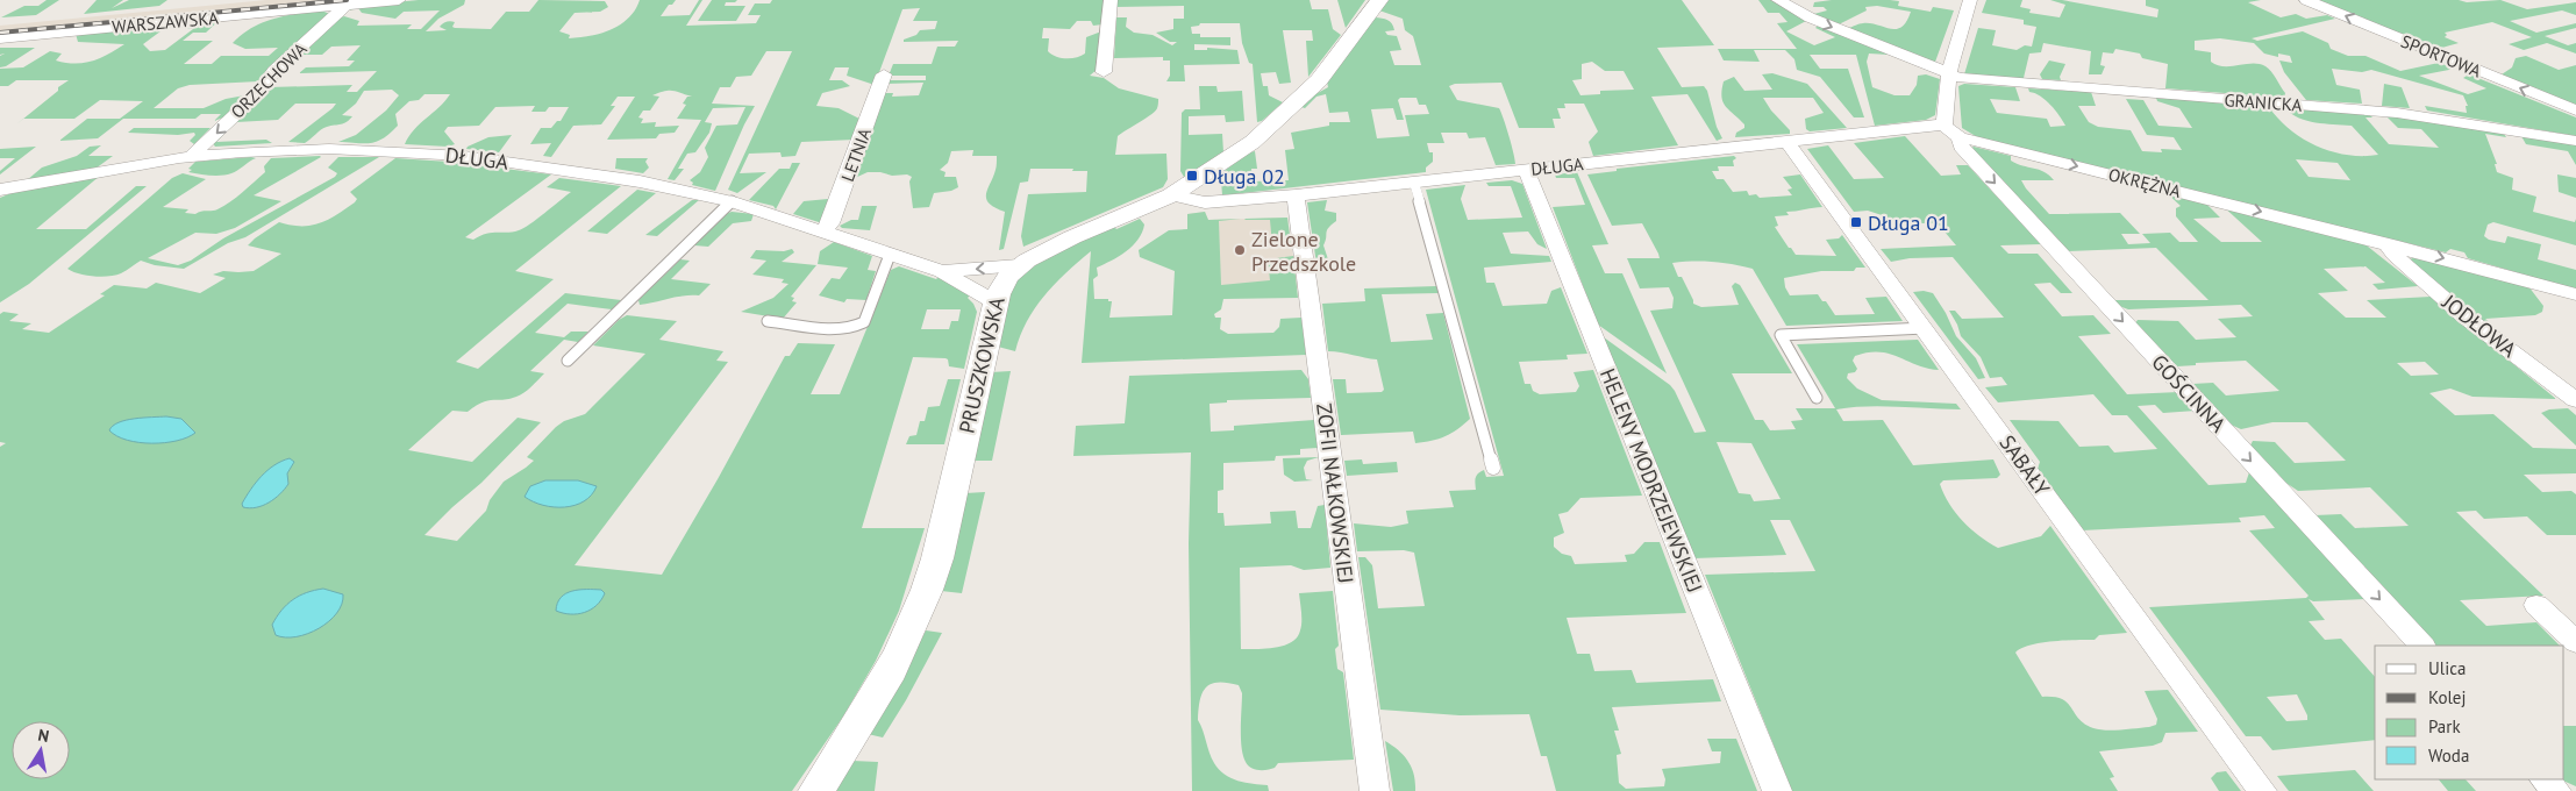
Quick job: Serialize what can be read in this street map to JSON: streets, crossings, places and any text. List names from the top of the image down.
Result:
{
  "streets": {
    "street": [
      "WARSZAWSKA",
      "SPORTOWA",
      "ORZECHOWA",
      "GRANICKA",
      "LETNIA",
      "DŁUGA",
      "OKRĘŻNA",
      "JODŁOWA",
      "PRUSZKOWSKA",
      "GOŚCINNA",
      "SABAŁY",
      "HELENY MODRZEJEWSKIEJ",
      "ZOFII NAŁKOWSKIEJ"
    ]
  },
  "crossings": [
    ["WARSZAWSKA", "ORZECHOWA"],
    ["ORZECHOWA", "DŁUGA"],
    ["LETNIA", "DŁUGA"],
    ["DŁUGA", "OKRĘŻNA"],
    ["DŁUGA", "PRUSZKOWSKA"],
    ["DŁUGA", "GOŚCINNA"],
    ["DŁUGA", "SABAŁY"],
    ["DŁUGA", "HELENY MODRZEJEWSKIEJ"],
    ["DŁUGA", "ZOFII NAŁKOWSKIEJ"],
    ["OKRĘŻNA", "JODŁOWA"],
    ["OKRĘŻNA", "GOŚCINNA"]
  ],
  "one_way": [
    "SPORTOWA",
    "ORZECHOWA",
    "OKRĘŻNA",
    "GOŚCINNA"
  ],
  "places": {
    "transit": ["Długa 02", "Długa 01"],
    "other": ["Zielone Przedszkole"]
  },
  "legend": [
    "Ulica",
    "Kolej",
    "Park",
    "Woda"
  ],
  "north": "top"
}
